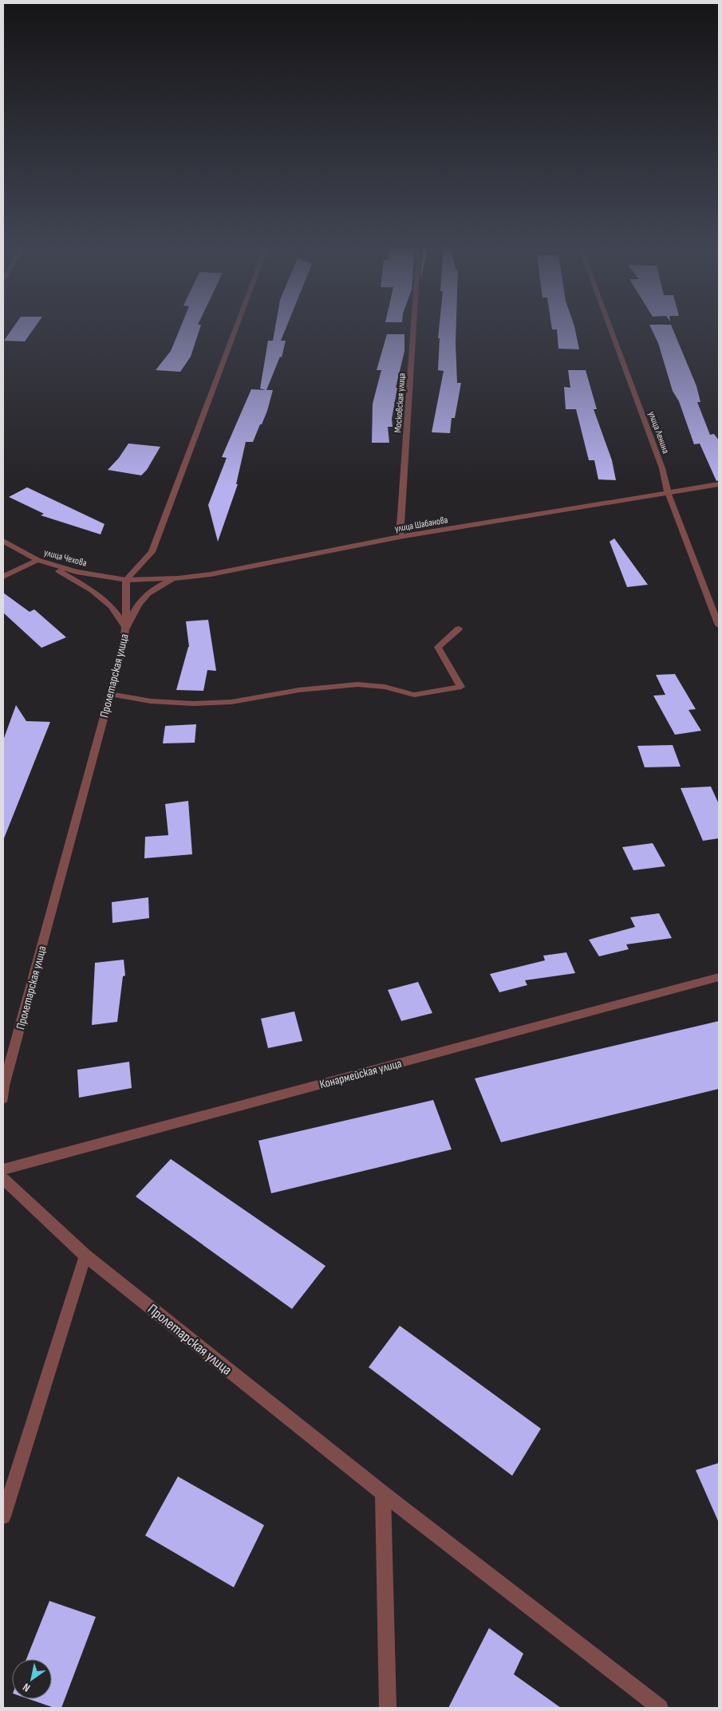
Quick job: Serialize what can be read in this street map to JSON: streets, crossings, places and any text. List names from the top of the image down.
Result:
{
  "streets": {
    "street": [
      "Московская улица",
      "улица Ленина",
      "улица Шабанова",
      "улица Чехова",
      "Пролетарская улица",
      "Конармейская улица"
    ]
  },
  "crossings": [
    ["Московская улица", "улица Шабанова"],
    ["улица Ленина", "улица Шабанова"],
    ["улица Шабанова", "улица Чехова"],
    ["улица Шабанова", "Пролетарская улица"],
    ["улица Чехова", "Пролетарская улица"]
  ],
  "north": "bottom left"
}
